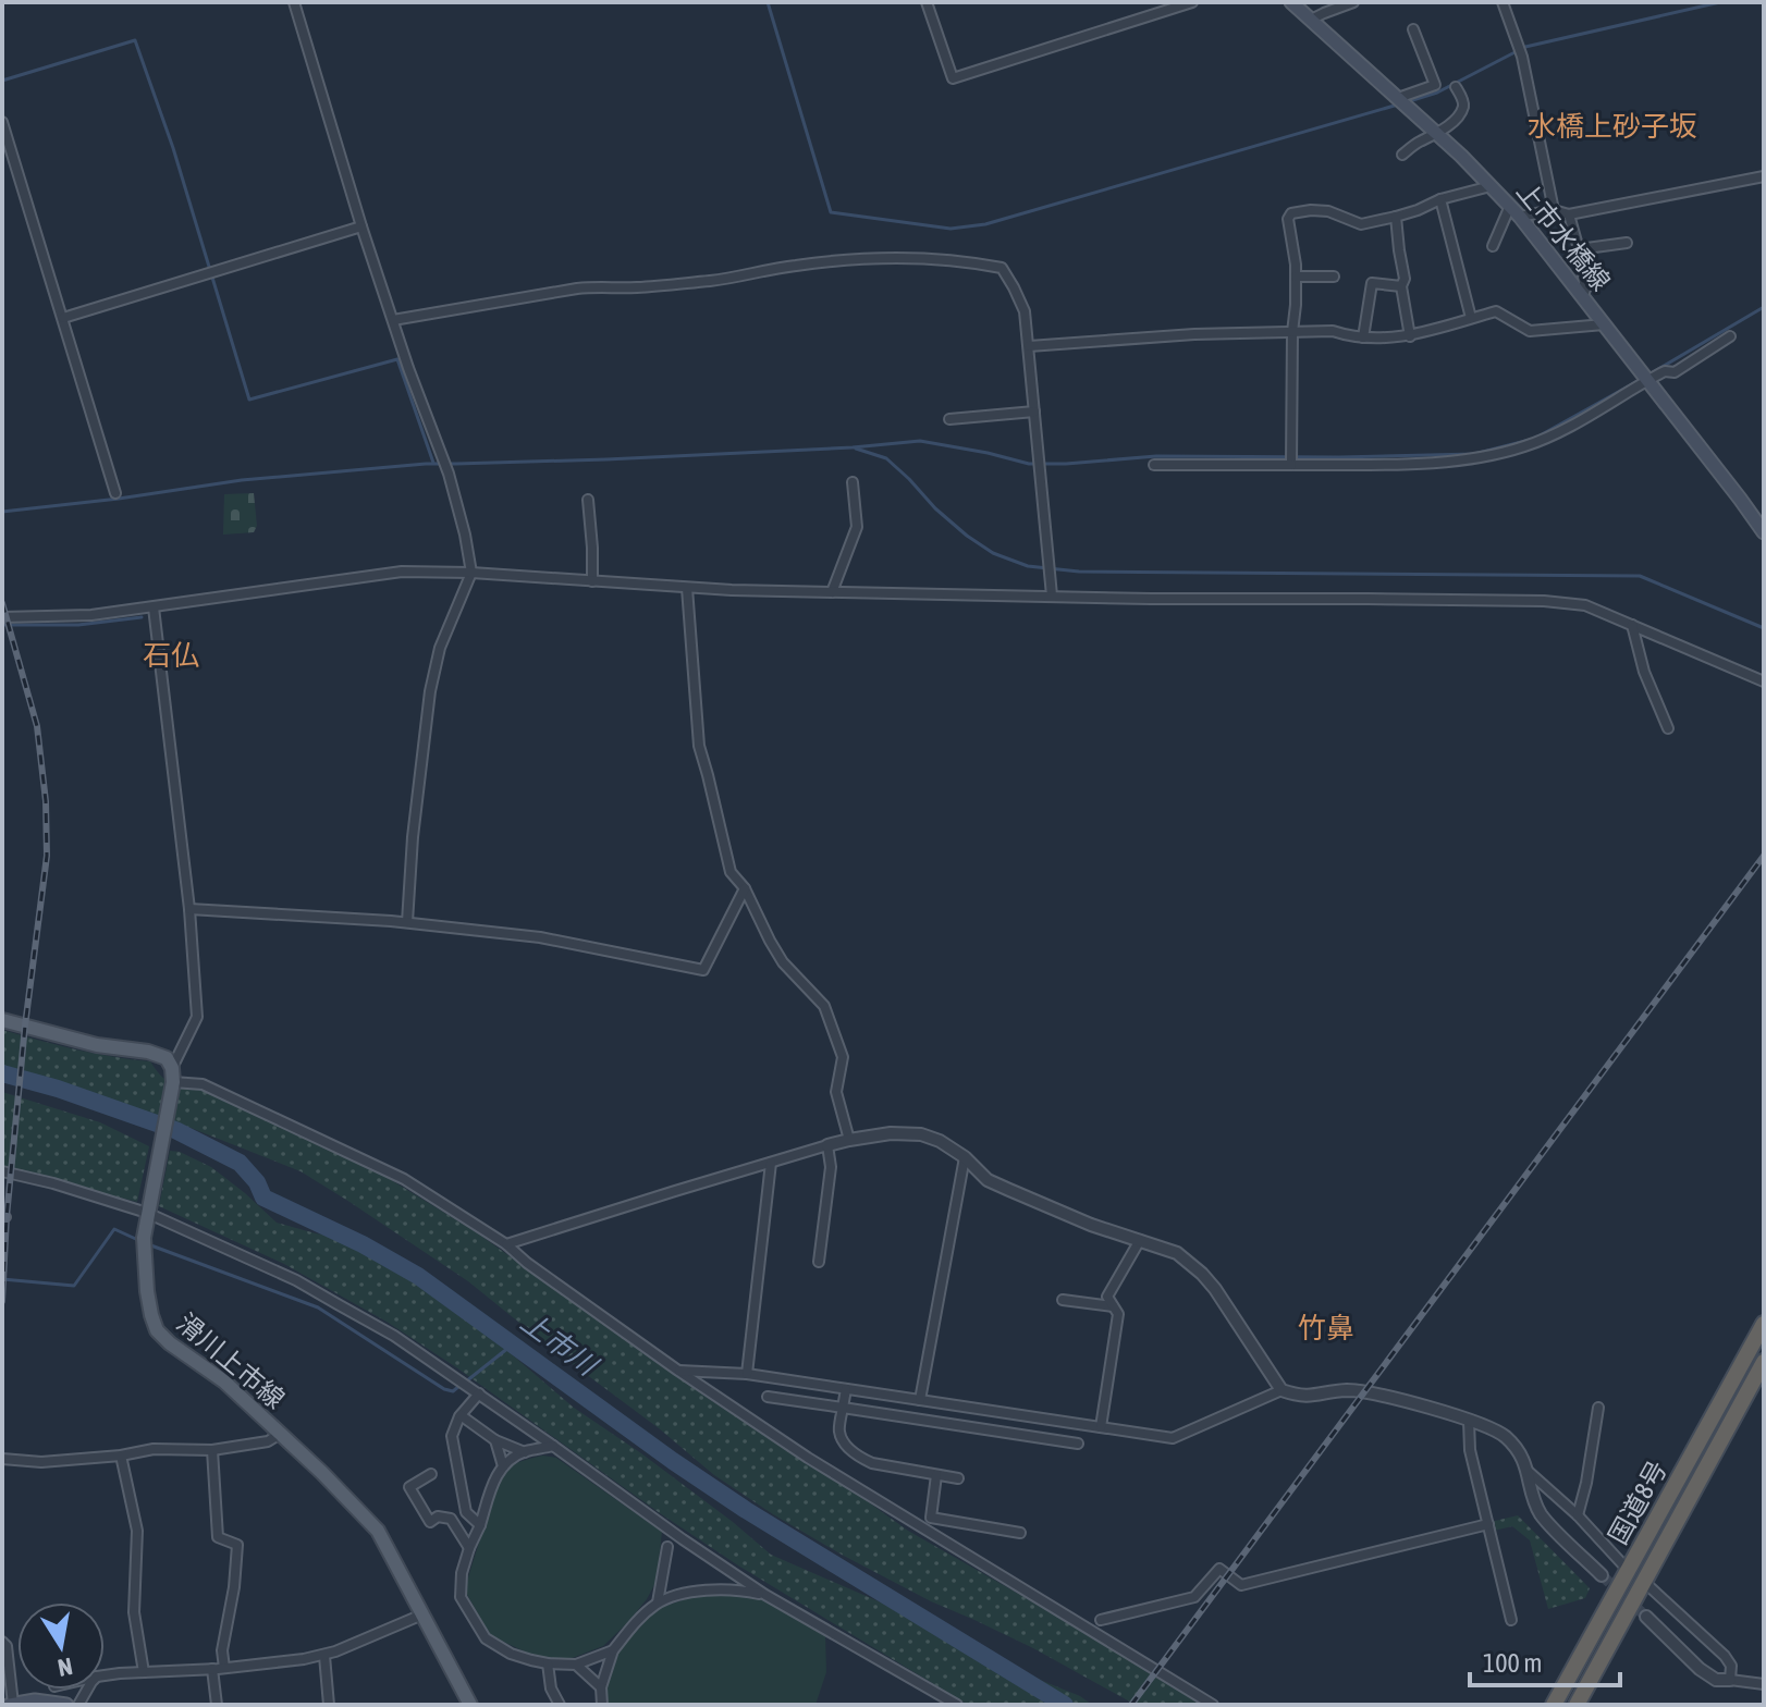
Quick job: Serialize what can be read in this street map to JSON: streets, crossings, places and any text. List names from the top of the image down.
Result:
{
  "streets": {
    "highway": ["国道8号"],
    "main road": ["上市水橋線", "滑川上市線"]
  },
  "districts": ["水橋上砂子坂", "石仏", "竹鼻"],
  "water": ["上市川"],
  "scale_bar": "100 m",
  "north": "bottom"
}
